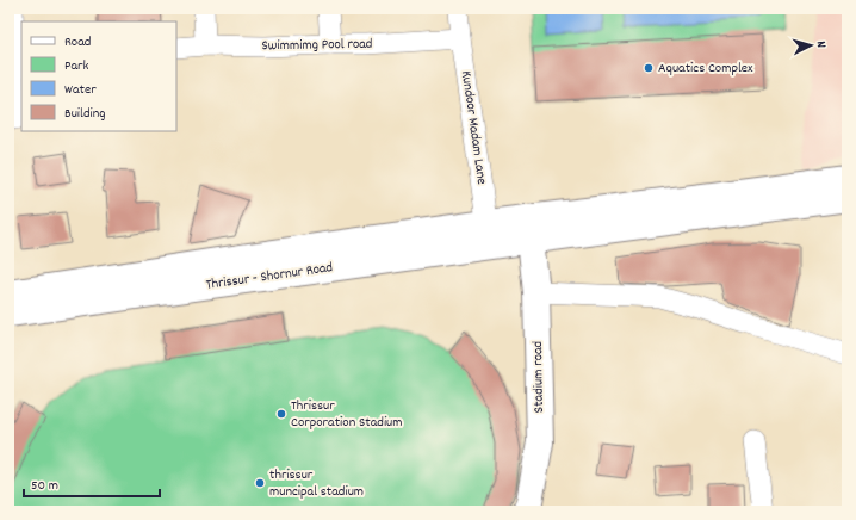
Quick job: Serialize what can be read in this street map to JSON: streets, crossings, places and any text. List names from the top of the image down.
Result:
{
  "streets": {
    "main road": ["Thrissur - Shornur Road", "Stadium road"],
    "street": ["Swimmimg Pool road", "Kundoor Madam Lane"]
  },
  "crossings": [
    ["Swimmimg Pool road", "Kundoor Madam Lane"],
    ["Kundoor Madam Lane", "Thrissur - Shornur Road"],
    ["Thrissur - Shornur Road", "Stadium road"]
  ],
  "places": ["Aquatics Complex", "Thrissur Corporation Stadium", "thrissur muncipal stadium"],
  "legend": [
    "Road",
    "Park",
    "Water",
    "Building"
  ],
  "scale_bar": "50 m",
  "north": "right"
}
